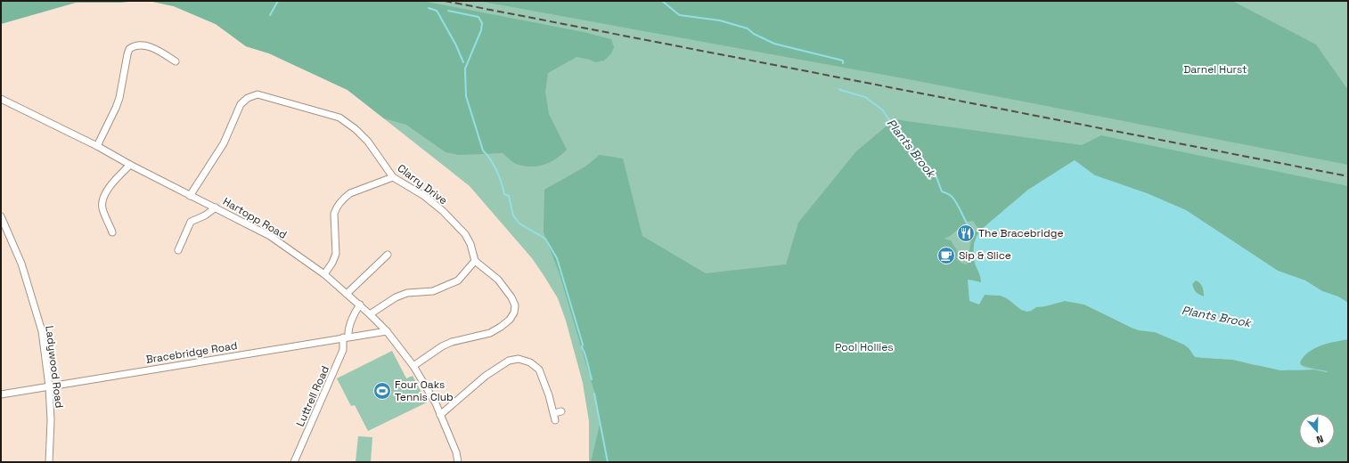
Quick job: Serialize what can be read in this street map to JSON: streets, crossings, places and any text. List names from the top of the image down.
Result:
{
  "streets": {
    "street": [
      "Clarry Drive",
      "Hartopp Road",
      "Bracebridge Road",
      "Ladywood Road",
      "Luttrell Road"
    ]
  },
  "crossings": [
    ["Clarry Drive", "Hartopp Road"],
    ["Hartopp Road", "Bracebridge Road"],
    ["Hartopp Road", "Luttrell Road"],
    ["Bracebridge Road", "Ladywood Road"],
    ["Bracebridge Road", "Luttrell Road"]
  ],
  "water": ["Plants Brook"],
  "parks": ["Darnel Hurst", "Pool Hollies"],
  "places": {
    "restaurant": ["The Bracebridge"],
    "cafe": ["Sip & Slice"],
    "sports": ["Four Oaks Tennis Club"]
  },
  "north": "bottom"
}
